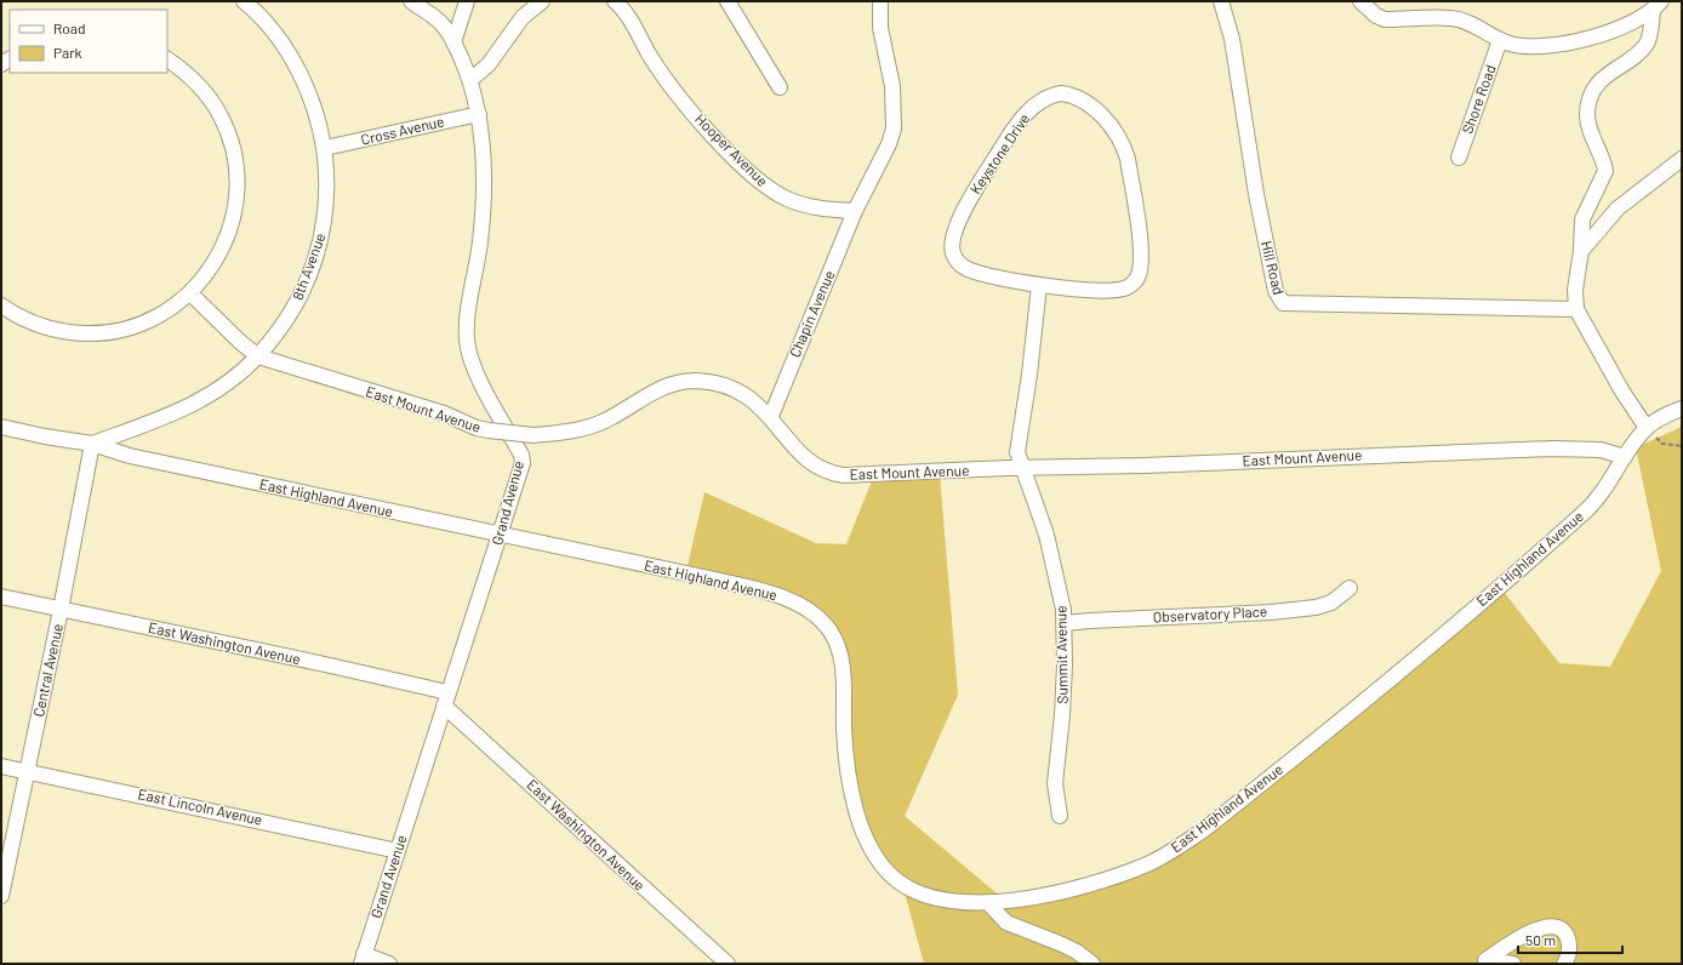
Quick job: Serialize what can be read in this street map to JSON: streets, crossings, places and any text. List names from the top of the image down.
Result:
{
  "streets": {
    "street": [
      "Shore Road",
      "Cross Avenue",
      "Hooper Avenue",
      "Keystone Drive",
      "8th Avenue",
      "Hill Road",
      "Chapin Avenue",
      "East Mount Avenue",
      "East Highland Avenue",
      "Grand Avenue",
      "Observatory Place",
      "East Washington Avenue",
      "Summit Avenue",
      "Central Avenue",
      "East Lincoln Avenue"
    ]
  },
  "crossings": [
    ["Cross Avenue", "8th Avenue"],
    ["Cross Avenue", "Grand Avenue"],
    ["Hooper Avenue", "Chapin Avenue"],
    ["8th Avenue", "East Mount Avenue"],
    ["8th Avenue", "East Highland Avenue"],
    ["8th Avenue", "Central Avenue"],
    ["Chapin Avenue", "East Mount Avenue"],
    ["East Mount Avenue", "East Highland Avenue"],
    ["East Mount Avenue", "Summit Avenue"],
    ["East Highland Avenue", "Grand Avenue"],
    ["East Highland Avenue", "Central Avenue"],
    ["Grand Avenue", "East Washington Avenue"],
    ["Grand Avenue", "East Lincoln Avenue"],
    ["Observatory Place", "Summit Avenue"],
    ["East Washington Avenue", "Central Avenue"],
    ["Central Avenue", "East Lincoln Avenue"]
  ],
  "legend": ["Road", "Park"],
  "scale_bar": "50 m"
}
